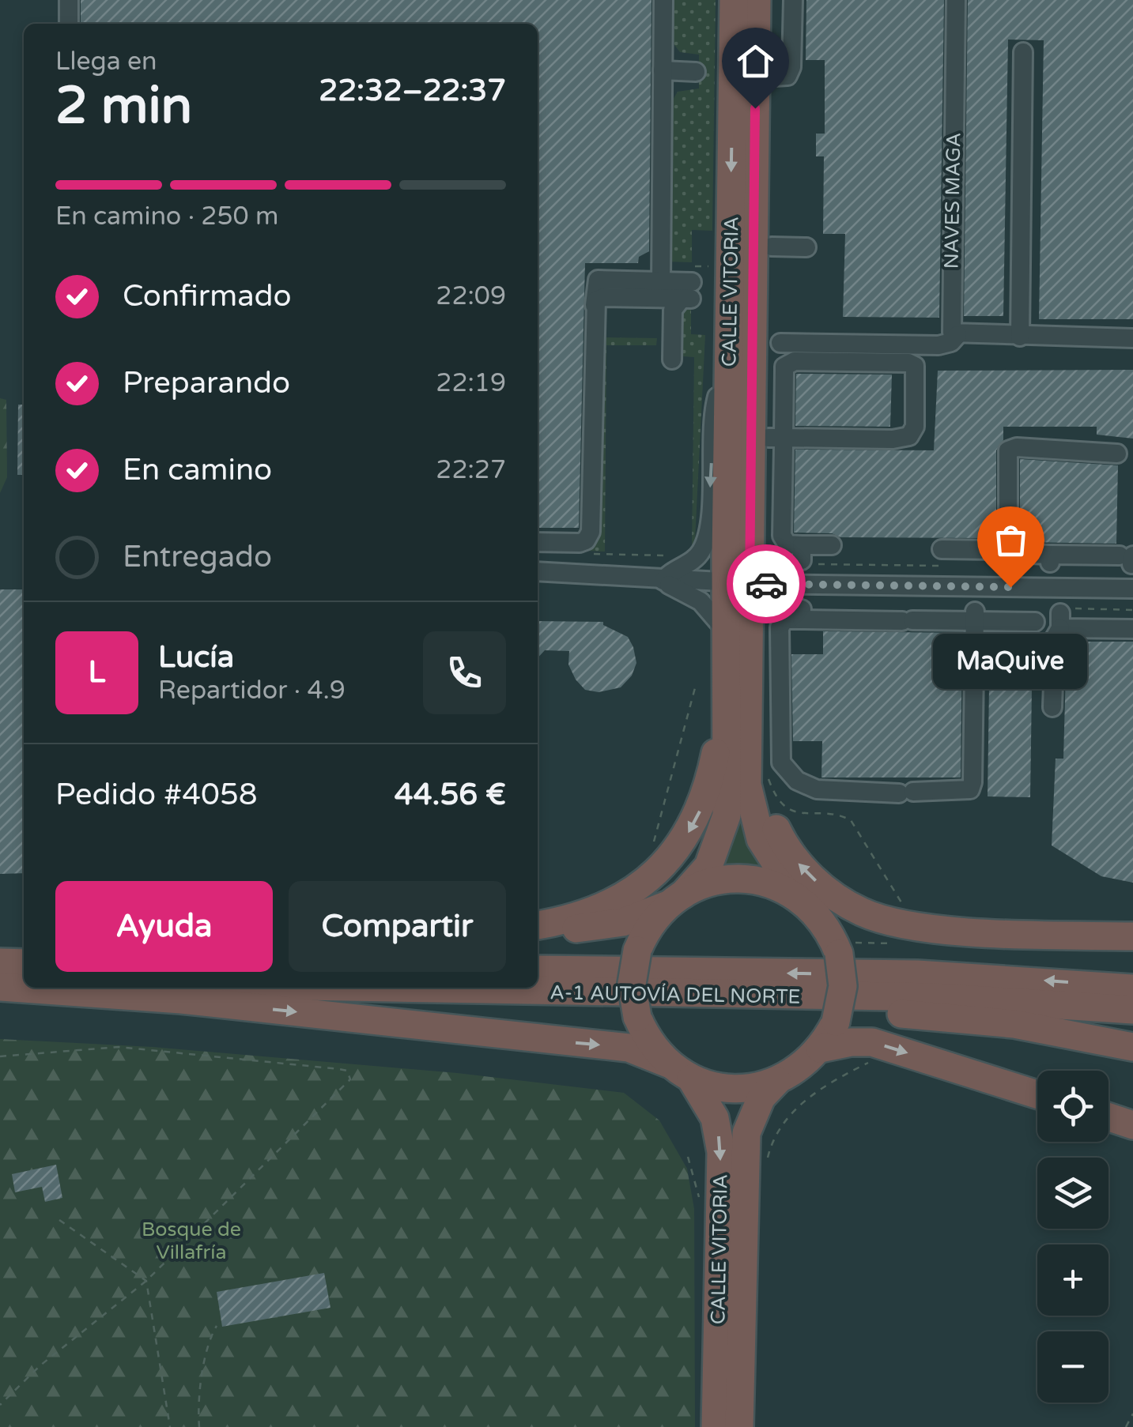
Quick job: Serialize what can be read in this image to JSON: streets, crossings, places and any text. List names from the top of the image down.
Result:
{
  "streets": {
    "highway": ["CALLE VITORIA", "A-1 AUTOVÍA DEL NORTE"],
    "street": ["NAVES MAGA"]
  },
  "parks": ["Bosque de Villafría"],
  "places": ["MaQuive"],
  "page": {
    "heading": ["2 min", "Llega en", "22:32–22:37"],
    "panel": [
      "Lucía",
      "Repartidor · 4.9",
      "Pedido #4058",
      "44.56 €"
    ],
    "bar": "En camino · 250 m",
    "list": [
      ["Confirmado", "22:09"],
      ["Preparando", "22:19"],
      ["En camino", "22:27"],
      "Entregado"
    ],
    "round": "L",
    "bubble": "MaQuive",
    "buttons": ["Ayuda", "Compartir"],
    "map_buttons": ["+", "−"]
  }
}
